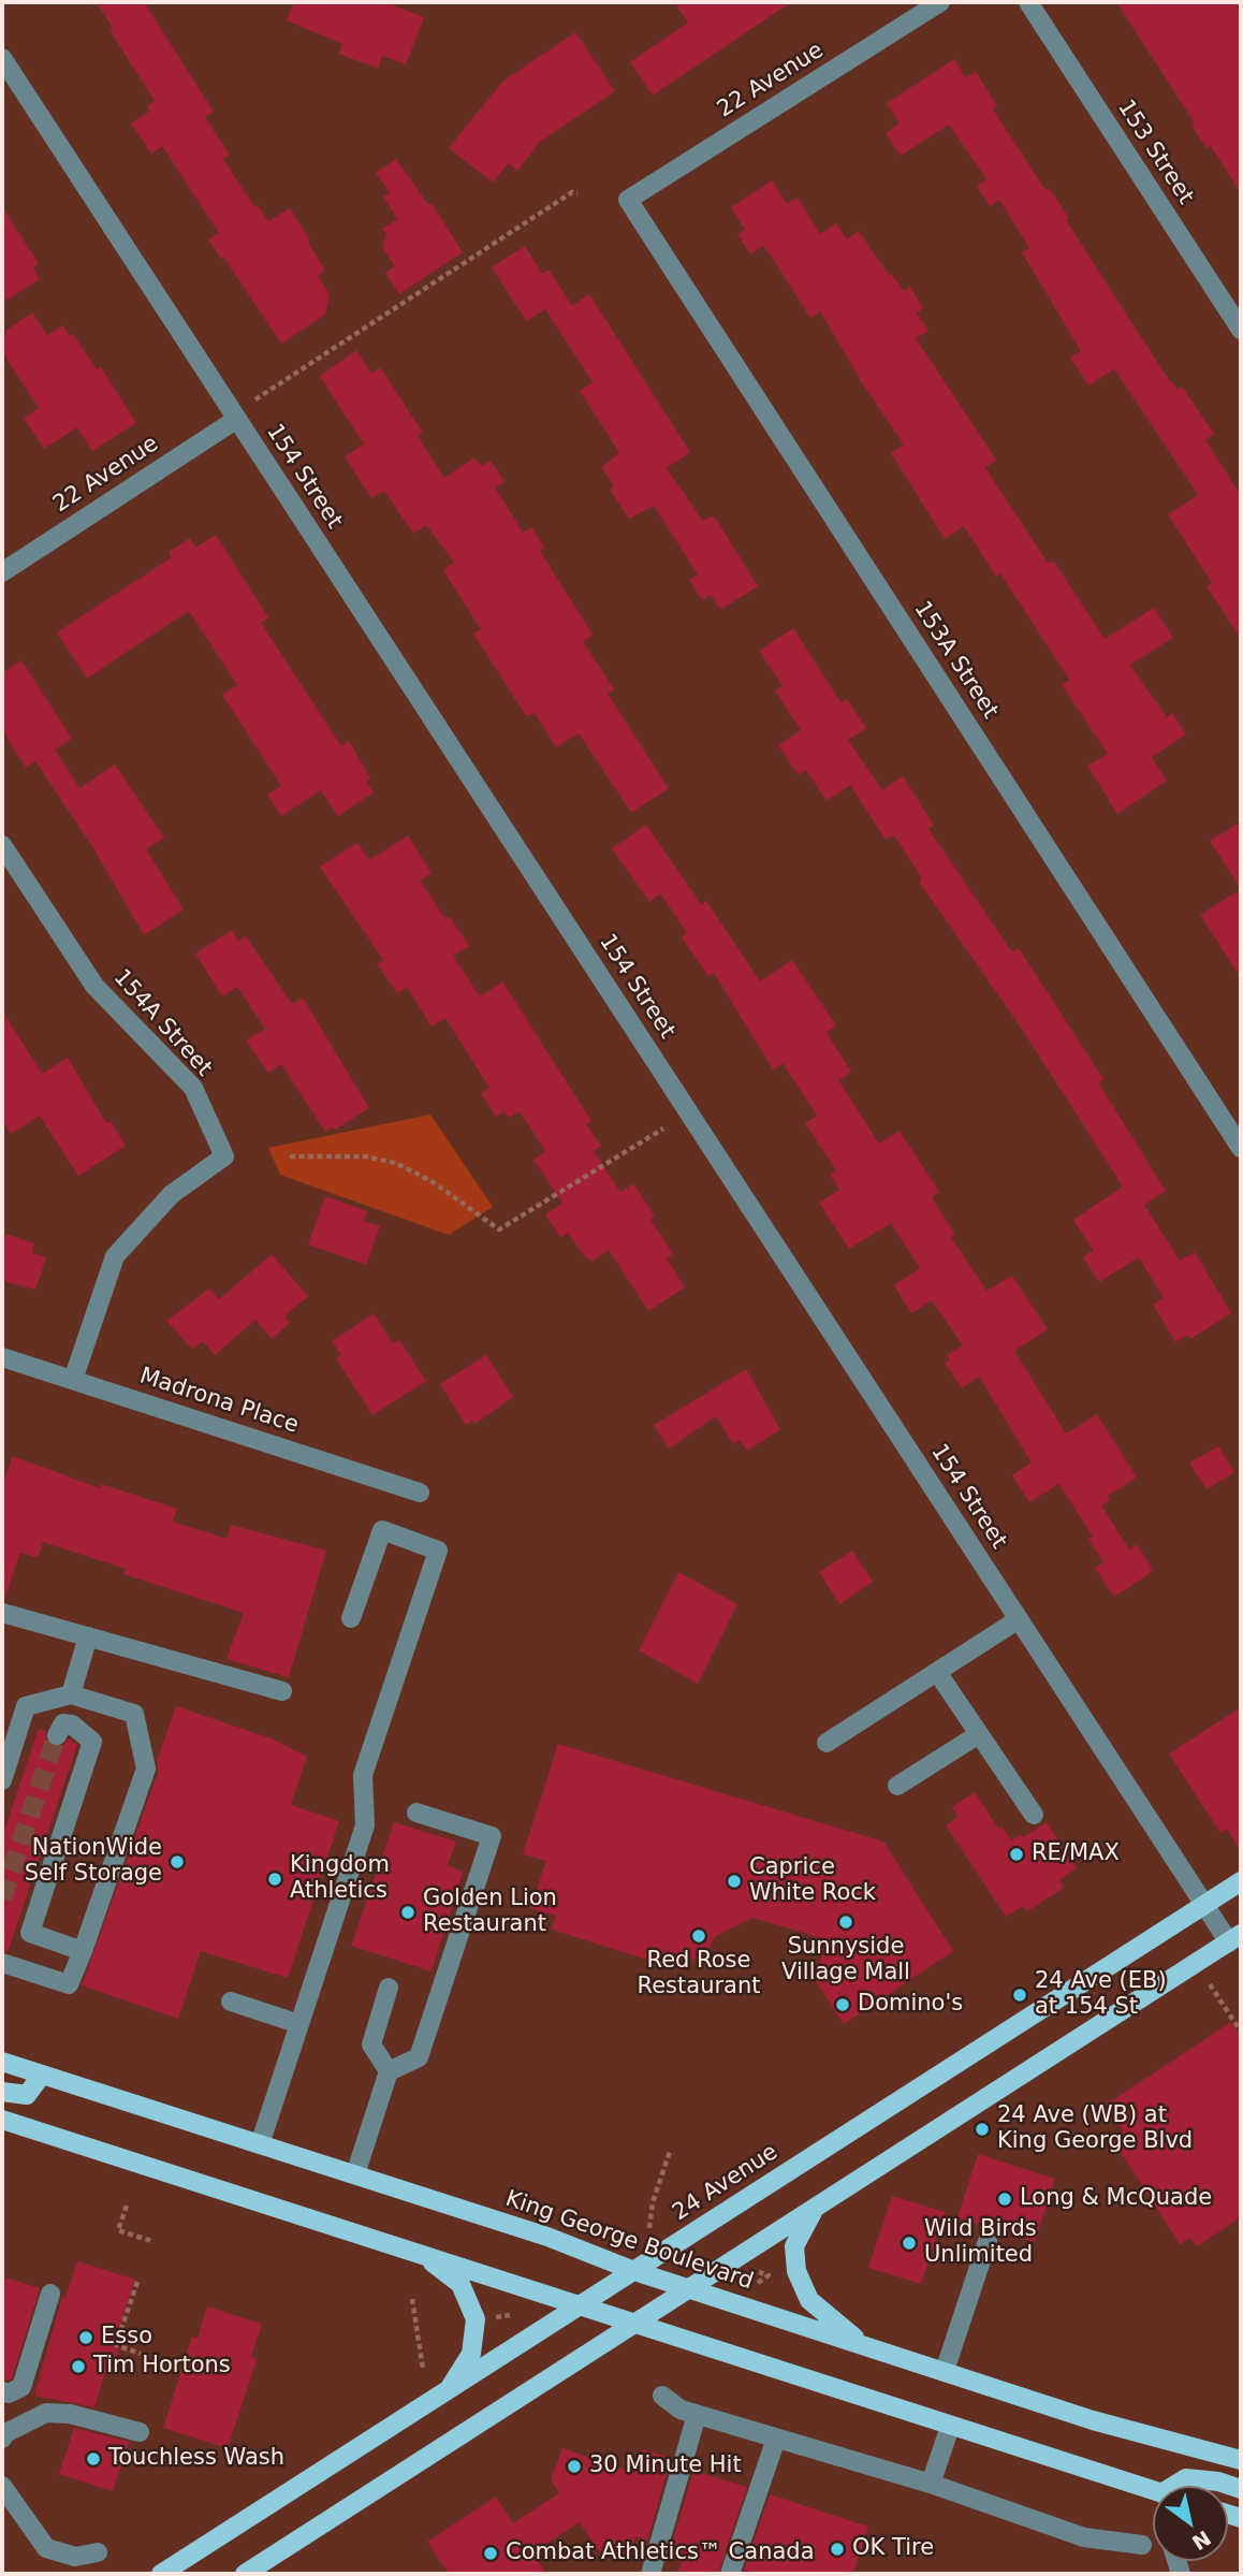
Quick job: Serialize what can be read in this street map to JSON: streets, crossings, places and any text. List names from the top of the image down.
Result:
{
  "streets": {
    "main road": ["24 Avenue", "King George Boulevard"],
    "street": [
      "22 Avenue",
      "153 Street",
      "154 Street",
      "153A Street",
      "154A Street",
      "Madrona Place"
    ]
  },
  "crossings": [
    ["22 Avenue", "154 Street"],
    ["22 Avenue", "153A Street"],
    ["154 Street", "24 Avenue"],
    ["154A Street", "Madrona Place"],
    ["24 Avenue", "King George Boulevard"]
  ],
  "places": [
    "RE/MAX",
    "NationWide Self Storage",
    "Kingdom Athletics",
    "Caprice White Rock",
    "Golden Lion Restaurant",
    "Sunnyside Village Mall",
    "Red Rose Restaurant",
    "24 Ave (EB) at 154 St",
    "Domino's",
    "24 Ave (WB) at King George Blvd",
    "Long & McQuade",
    "Wild Birds Unlimited",
    "Esso",
    "Tim Hortons",
    "Touchless Wash",
    "30 Minute Hit",
    "OK Tire",
    "Combat Athletics™ Canada"
  ],
  "north": "bottom right"
}
